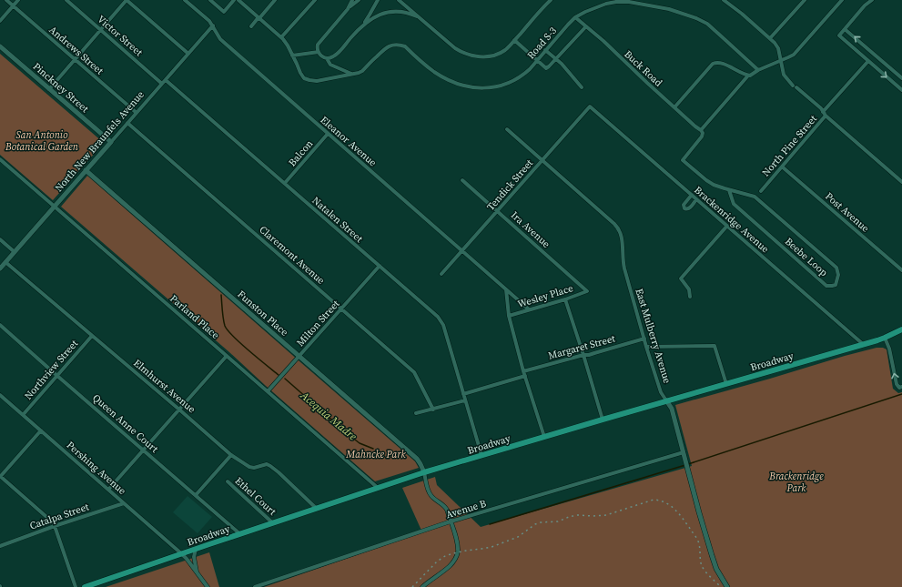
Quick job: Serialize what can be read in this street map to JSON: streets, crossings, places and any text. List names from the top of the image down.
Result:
{
  "streets": {
    "main road": ["Broadway"],
    "street": [
      "Victor Street",
      "Road S-3",
      "Andrews Street",
      "Buck Road",
      "Pinckney Street",
      "North New Braunfels Avenue",
      "Eleanor Avenue",
      "North Pine Street",
      "Balcon",
      "Tendick Street",
      "Post Avenue",
      "Natalen Street",
      "Brackenridge Avenue",
      "Ira Avenue",
      "Claremont Avenue",
      "Beebe Loop",
      "Wesley Place",
      "Funston Place",
      "Parland Place",
      "Milton Street",
      "East Mulberry Avenue",
      "Margaret Street",
      "Northview Street",
      "Elmhurst Avenue",
      "Queen Anne Court",
      "Pershing Avenue",
      "Ethel Court",
      "Avenue B",
      "Catalpa Street"
    ]
  },
  "crossings": [
    ["Victor Street", "North New Braunfels Avenue"],
    ["Road S-3", "Buck Road"],
    ["Andrews Street", "North New Braunfels Avenue"],
    ["Pinckney Street", "North New Braunfels Avenue"],
    ["North New Braunfels Avenue", "Eleanor Avenue"],
    ["North New Braunfels Avenue", "Natalen Street"],
    ["North New Braunfels Avenue", "Claremont Avenue"],
    ["North New Braunfels Avenue", "Funston Place"],
    ["North New Braunfels Avenue", "Parland Place"],
    ["North New Braunfels Avenue", "Elmhurst Avenue"],
    ["Eleanor Avenue", "Balcon"],
    ["Eleanor Avenue", "Tendick Street"],
    ["Eleanor Avenue", "Wesley Place"],
    ["North Pine Street", "Post Avenue"],
    ["Balcon", "Natalen Street"],
    ["Tendick Street", "Brackenridge Avenue"],
    ["Tendick Street", "Ira Avenue"],
    ["Tendick Street", "East Mulberry Avenue"],
    ["Natalen Street", "Milton Street"],
    ["Natalen Street", "Margaret Street"],
    ["Brackenridge Avenue", "Broadway"],
    ["Ira Avenue", "Wesley Place"],
    ["Claremont Avenue", "Milton Street"],
    ["Funston Place", "Milton Street"],
    ["Funston Place", "Broadway"],
    ["Parland Place", "Milton Street"],
    ["Parland Place", "Broadway"],
    ["East Mulberry Avenue", "Margaret Street"],
    ["East Mulberry Avenue", "Broadway"],
    ["East Mulberry Avenue", "Avenue B"],
    ["Broadway", "Elmhurst Avenue"],
    ["Broadway", "Queen Anne Court"],
    ["Broadway", "Pershing Avenue"],
    ["Broadway", "Ethel Court"],
    ["Northview Street", "Elmhurst Avenue"],
    ["Northview Street", "Queen Anne Court"],
    ["Northview Street", "Pershing Avenue"],
    ["Pershing Avenue", "Catalpa Street"]
  ],
  "water": ["Acequia Madre"],
  "parks": ["San Antonio Botanical Garden", "Mahncke Park", "Brackenridge Park"]
}
